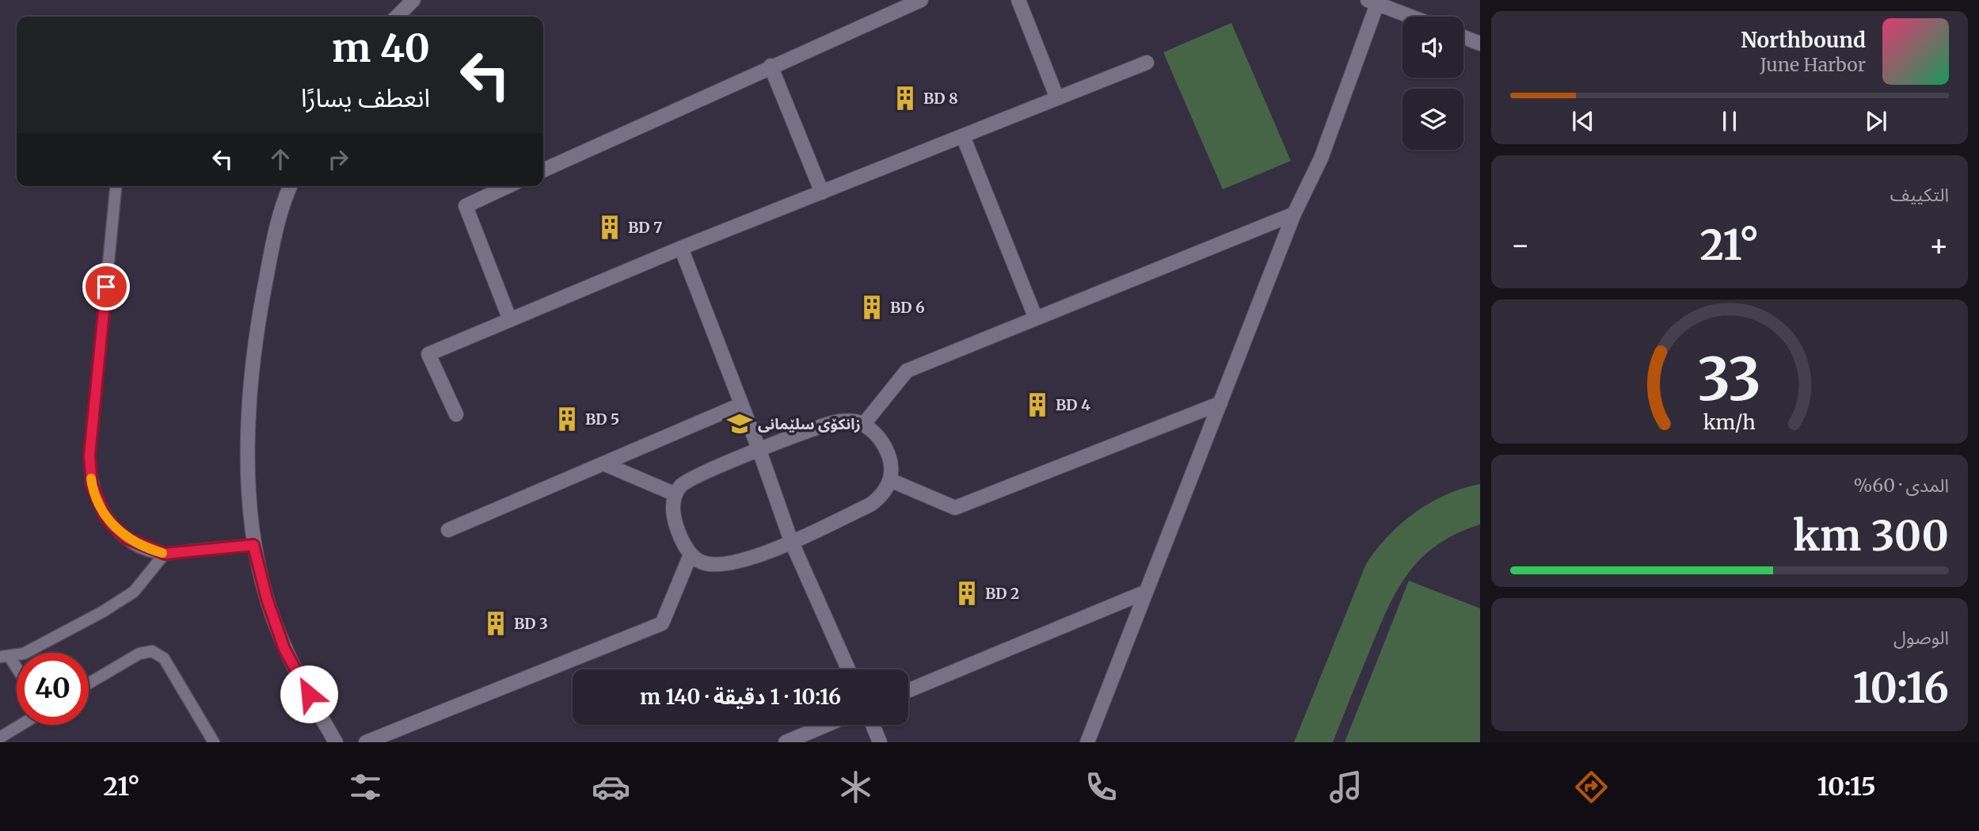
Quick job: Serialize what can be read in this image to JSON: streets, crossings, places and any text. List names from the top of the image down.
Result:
{
  "places": {
    "building": [
      "BD 8",
      "BD 7",
      "BD 6",
      "BD 4",
      "BD 5",
      "BD 2",
      "BD 3"
    ],
    "school or university": ["زانکۆی سلێمانی"]
  },
  "page": {
    "turn": ["40 m", "انعطف يسارًا"],
    "song": ["Northbound", "June Harbor"],
    "tile": [
      "التكييف",
      ["المدى · 60%", "300 km"],
      ["الوصول", "10:16"]
    ],
    "heat": ["−", "21°", "+"],
    "limit": "40",
    "trip": "10:16 · 1 دقيقة · 140 m",
    "tabs": ["10:15", "21°"],
    "gauge": ["33", "km/h"]
  }
}
